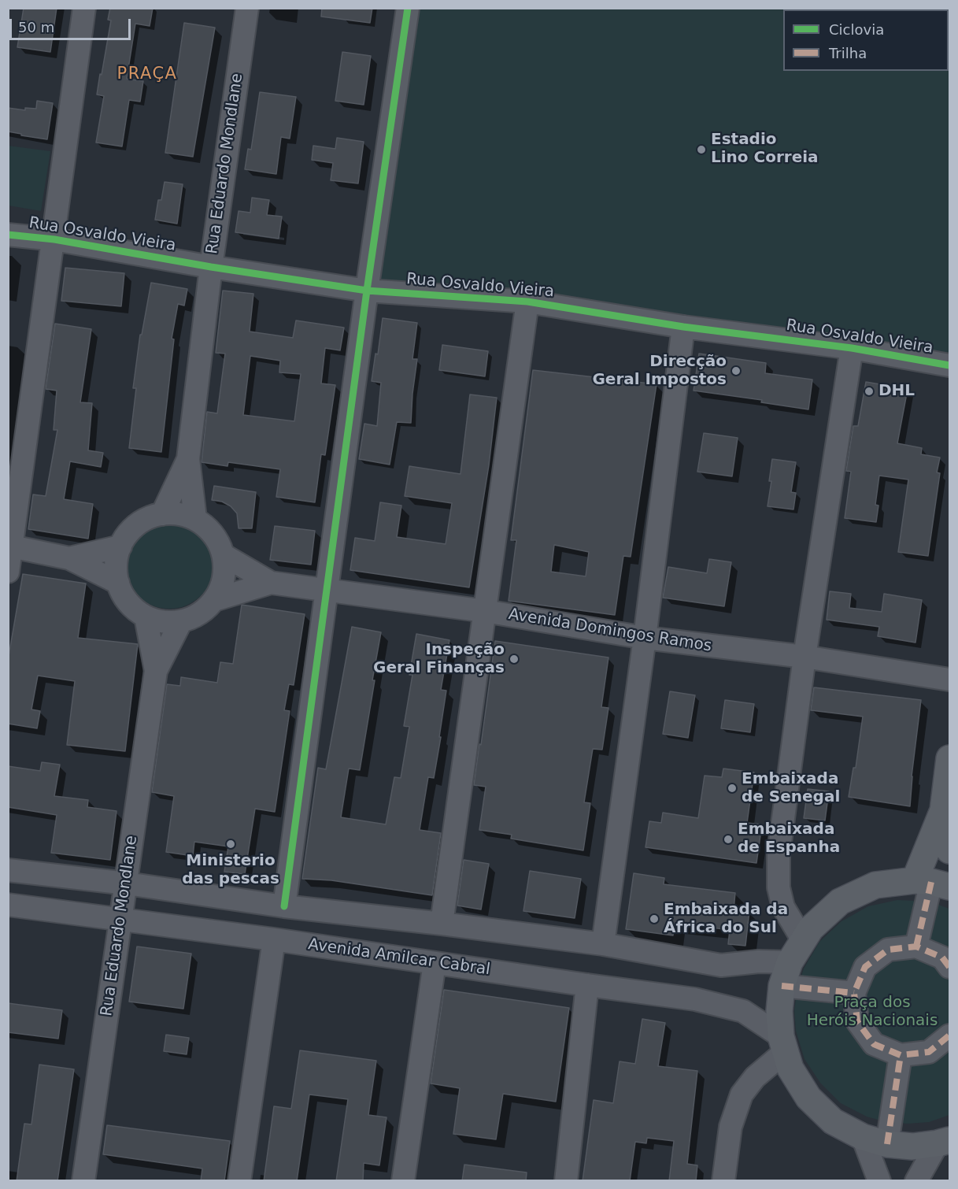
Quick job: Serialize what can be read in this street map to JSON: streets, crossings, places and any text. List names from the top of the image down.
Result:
{
  "streets": {
    "street": [
      "Rua Eduardo Mondlane",
      "Rua Osvaldo Vieira",
      "Avenida Domingos Ramos",
      "Avenida Amilcar Cabral"
    ]
  },
  "crossings": [
    ["Rua Eduardo Mondlane", "Rua Osvaldo Vieira"],
    ["Rua Eduardo Mondlane", "Avenida Domingos Ramos"],
    ["Rua Eduardo Mondlane", "Avenida Amilcar Cabral"]
  ],
  "districts": ["PRAÇA"],
  "parks": ["Praça dos Heróis Nacionais"],
  "places": [
    "Estadio Lino Correia",
    "Direcção Geral Impostos",
    "DHL",
    "Inspeção Geral Finanças",
    "Embaixada de Senegal",
    "Embaixada de Espanha",
    "Ministerio das pescas",
    "Embaixada da África do Sul"
  ],
  "legend": ["Ciclovia", "Trilha"],
  "scale_bar": "50 m"
}
